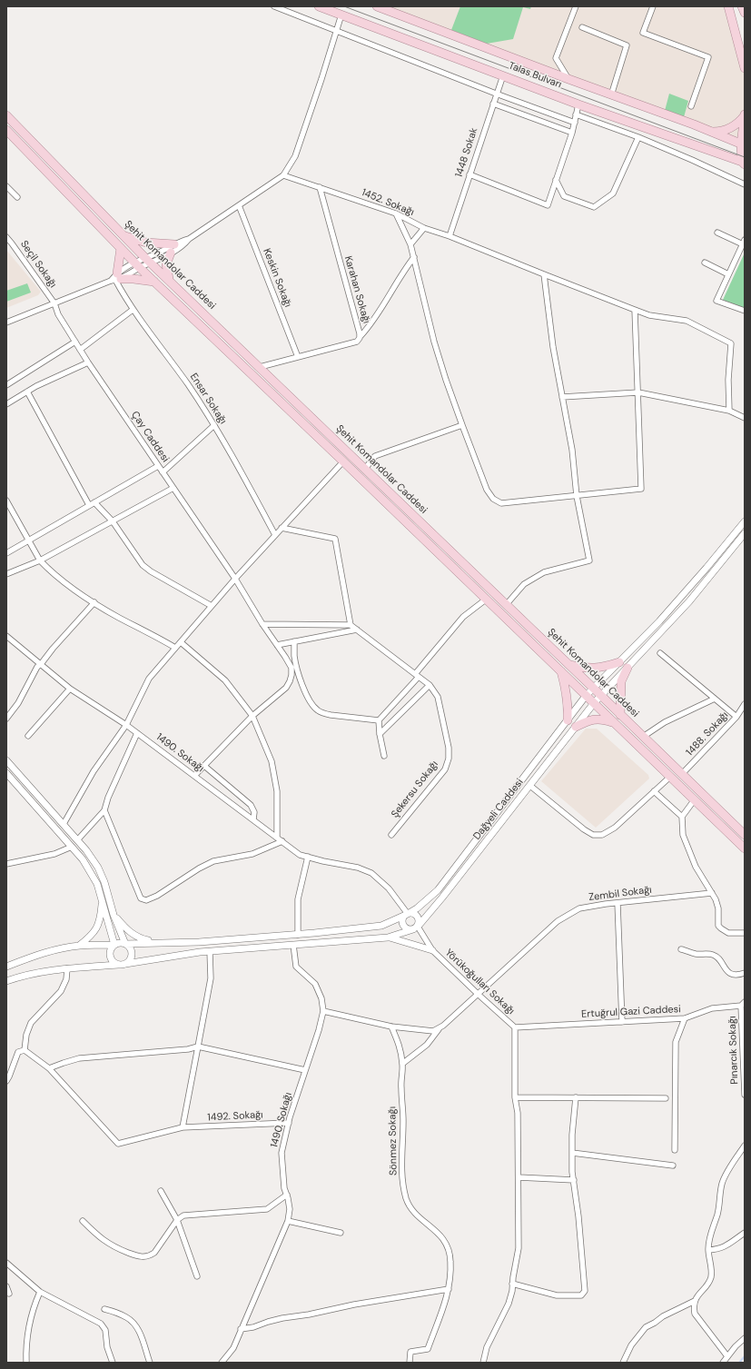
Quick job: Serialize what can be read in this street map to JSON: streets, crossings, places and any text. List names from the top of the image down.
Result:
{
  "streets": {
    "main road": ["Talas Bulvarı", "Şehit Komandolar Caddesi"],
    "street": [
      "1448 Sokak",
      "1452. Sokağı",
      "Seçil Sokağı",
      "Keskin Sokağı",
      "Karahan Sokağı",
      "Ensar Sokağı",
      "Çay Caddesi",
      "1488. Sokağı",
      "1490. Sokağı",
      "Şekersu Sokağı",
      "Dağyeli Caddesi",
      "Zembil Sokağı",
      "Yörükoğulları Sokağı",
      "Ertuğrul Gazi Caddesi",
      "Pınarcık Sokağı",
      "1492. Sokağı",
      "Sönmez Sokağı"
    ]
  },
  "crossings": [
    ["Talas Bulvarı", "1448 Sokak"],
    ["1448 Sokak", "1452. Sokağı"],
    ["1452. Sokağı", "Karahan Sokağı"],
    ["Seçil Sokağı", "Çay Caddesi"],
    ["Şehit Komandolar Caddesi", "Karahan Sokağı"],
    ["Şehit Komandolar Caddesi", "1488. Sokağı"],
    ["Şehit Komandolar Caddesi", "Dağyeli Caddesi"],
    ["Keskin Sokağı", "Karahan Sokağı"],
    ["Çay Caddesi", "1490. Sokağı"],
    ["1490. Sokağı", "Dağyeli Caddesi"],
    ["1490. Sokağı", "Yörükoğulları Sokağı"],
    ["1490. Sokağı", "1492. Sokağı"],
    ["Dağyeli Caddesi", "Yörükoğulları Sokağı"],
    ["Zembil Sokağı", "Yörükoğulları Sokağı"],
    ["Zembil Sokağı", "Sönmez Sokağı"],
    ["Yörükoğulları Sokağı", "Ertuğrul Gazi Caddesi"],
    ["Ertuğrul Gazi Caddesi", "Pınarcık Sokağı"]
  ]
}
